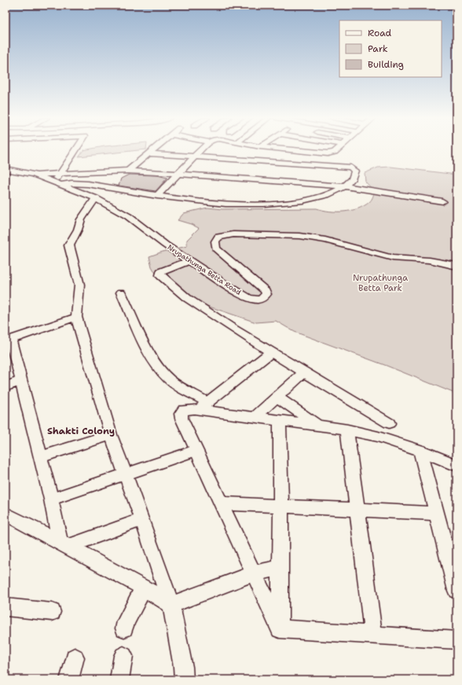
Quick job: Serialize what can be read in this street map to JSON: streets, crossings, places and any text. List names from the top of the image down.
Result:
{
  "streets": {
    "street": ["Nrupathunga Betta Road"]
  },
  "districts": ["Shakti Colony"],
  "parks": ["Nrupathunga Betta Park"],
  "legend": ["Road", "Park", "Building"]
}
